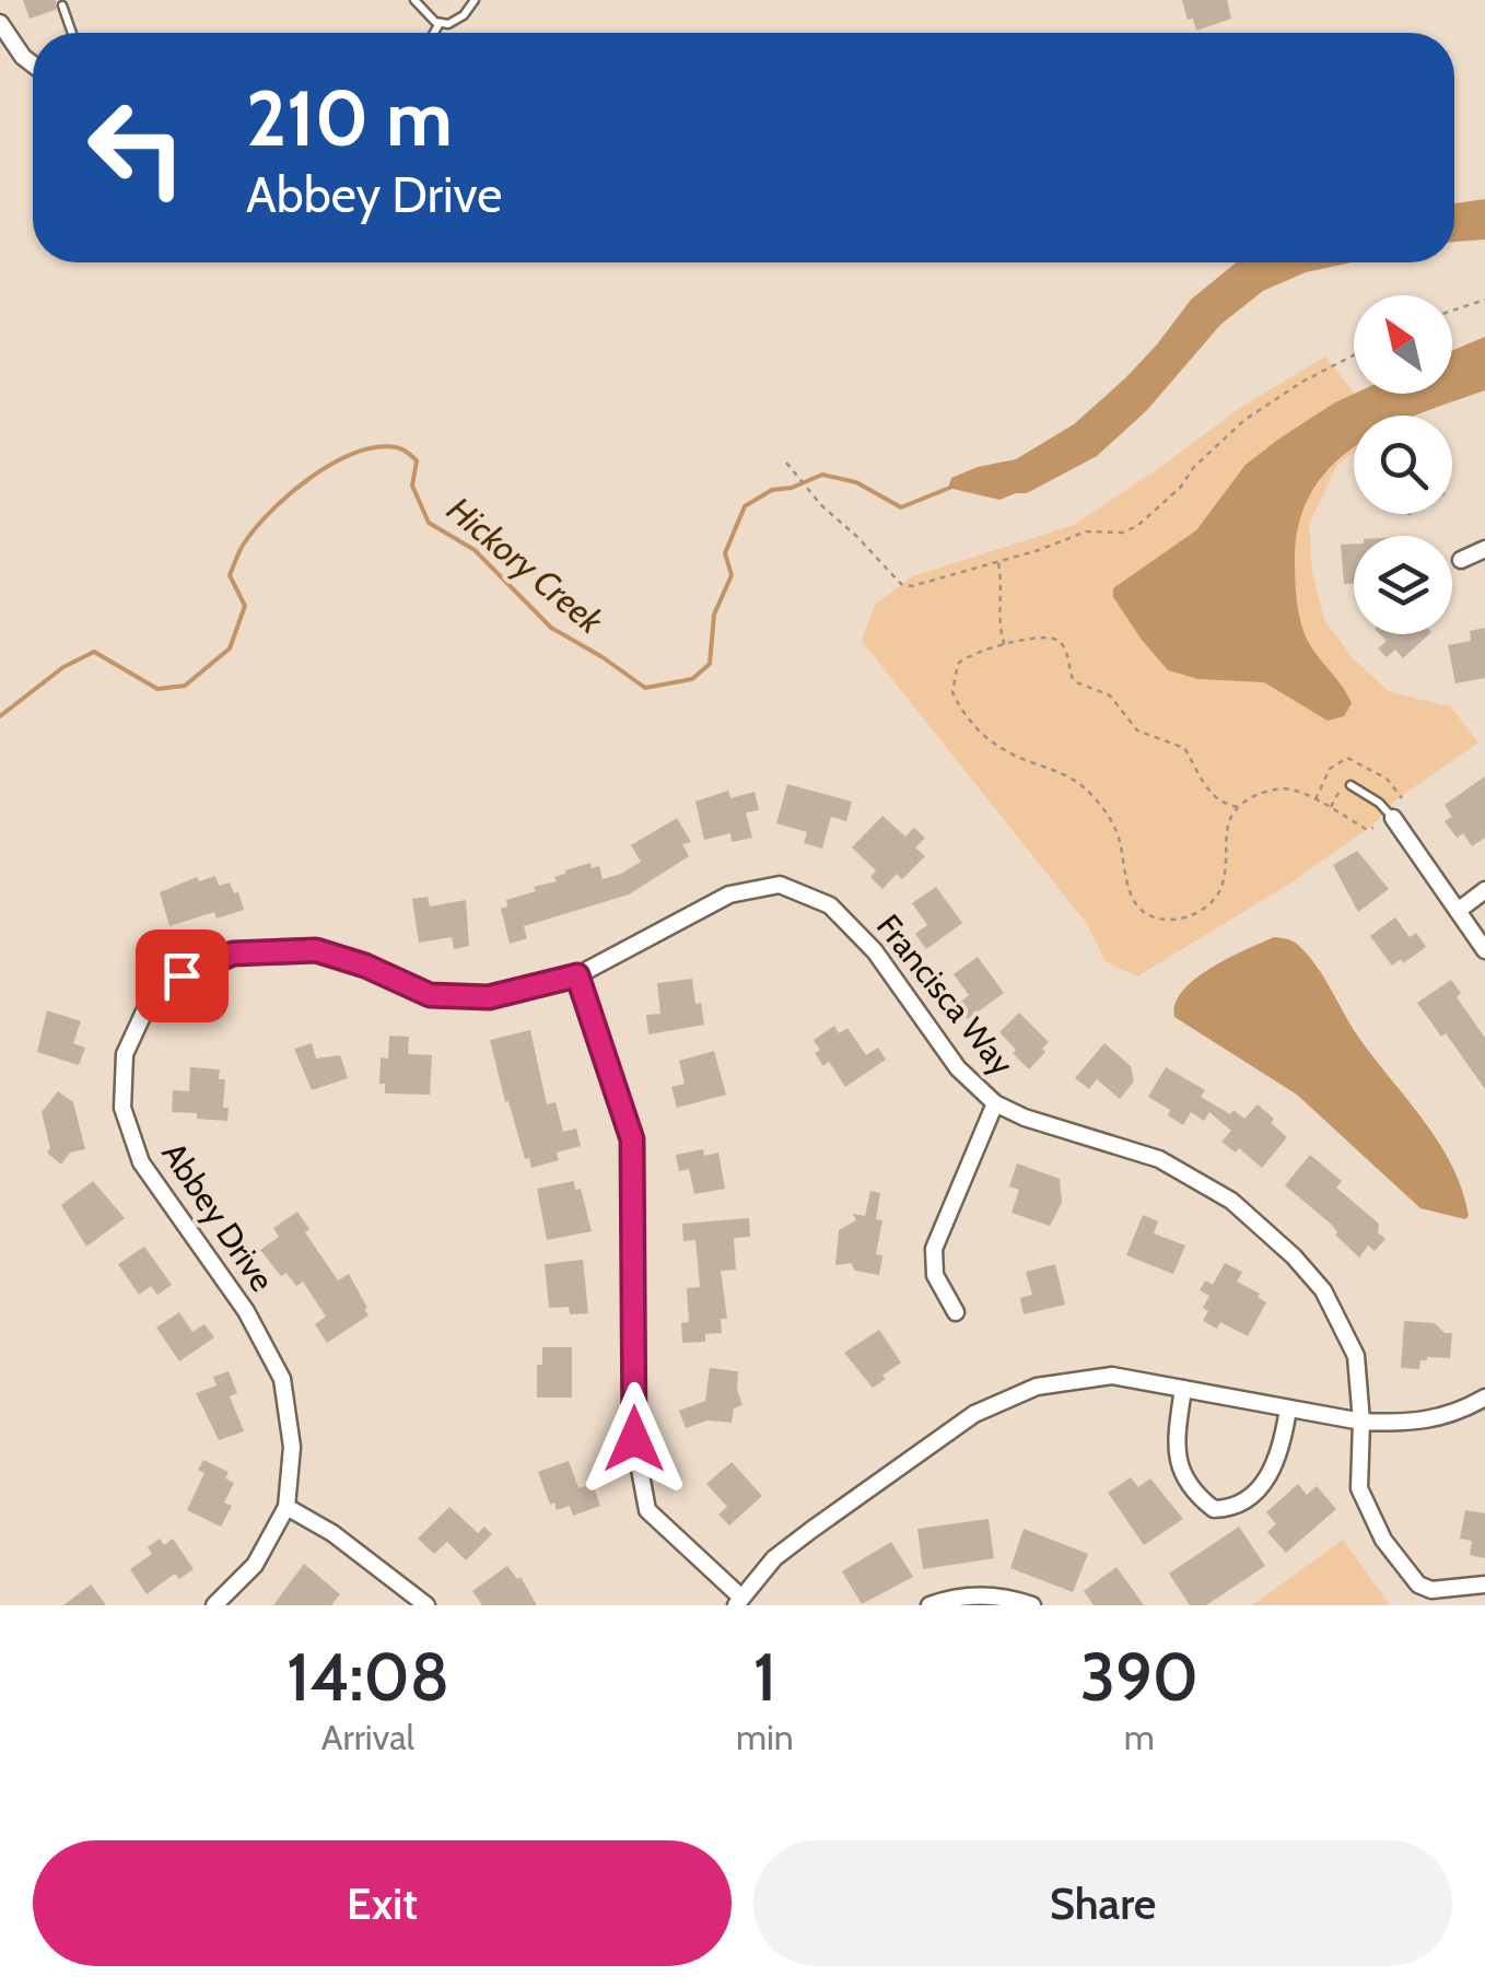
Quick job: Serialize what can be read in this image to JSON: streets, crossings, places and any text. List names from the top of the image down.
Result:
{
  "streets": {
    "street": ["Francisca Way", "Abbey Drive"]
  },
  "crossings": [
    ["Francisca Way", "Abbey Drive"]
  ],
  "water": ["Hickory Creek"],
  "north": "top left",
  "page": {
    "turn": ["210 m", "Abbey Drive"],
    "eta": [
      "14:08",
      "Arrival",
      "1",
      "min",
      "390",
      "m"
    ],
    "buttons": ["Exit", "Share"]
  }
}
